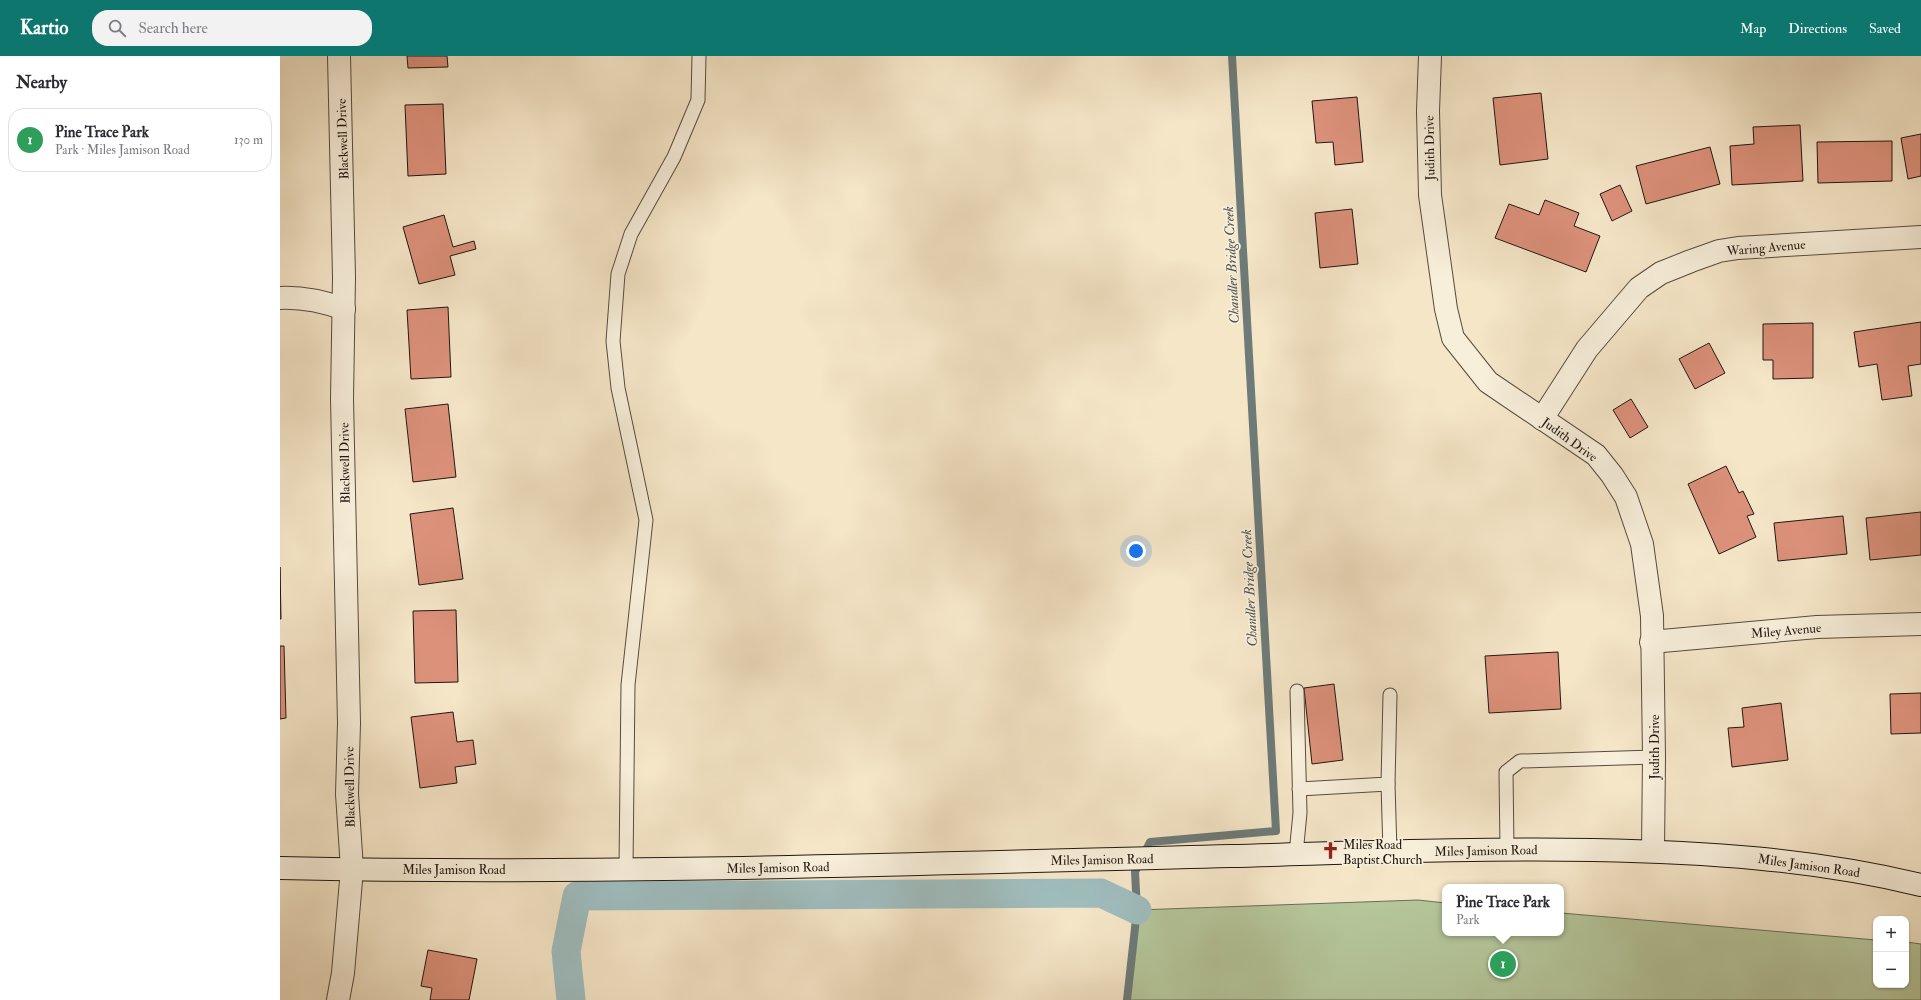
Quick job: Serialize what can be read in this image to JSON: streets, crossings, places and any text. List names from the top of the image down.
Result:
{
  "streets": {
    "street": [
      "Blackwell Drive",
      "Judith Drive",
      "Waring Avenue",
      "Miley Avenue",
      "Miles Jamison Road"
    ]
  },
  "crossings": [
    ["Blackwell Drive", "Miles Jamison Road"],
    ["Judith Drive", "Waring Avenue"],
    ["Judith Drive", "Miley Avenue"],
    ["Judith Drive", "Miles Jamison Road"]
  ],
  "water": ["Chandler Bridge Creek"],
  "places": {
    "church": ["Miles Road Baptist Church"]
  },
  "page": {
    "header": "Kartio",
    "search": "Search here",
    "nav": ["Map", "Directions", "Saved"],
    "heading": "Nearby",
    "list": [
      {
        "mark": "1",
        "name": "Pine Trace Park",
        "note": "Park · Miles Jamison Road",
        "value": "130 m"
      }
    ],
    "popup": ["Pine Trace Park", "Park"],
    "map_buttons": ["+", "−"],
    "pins": "1"
  }
}
